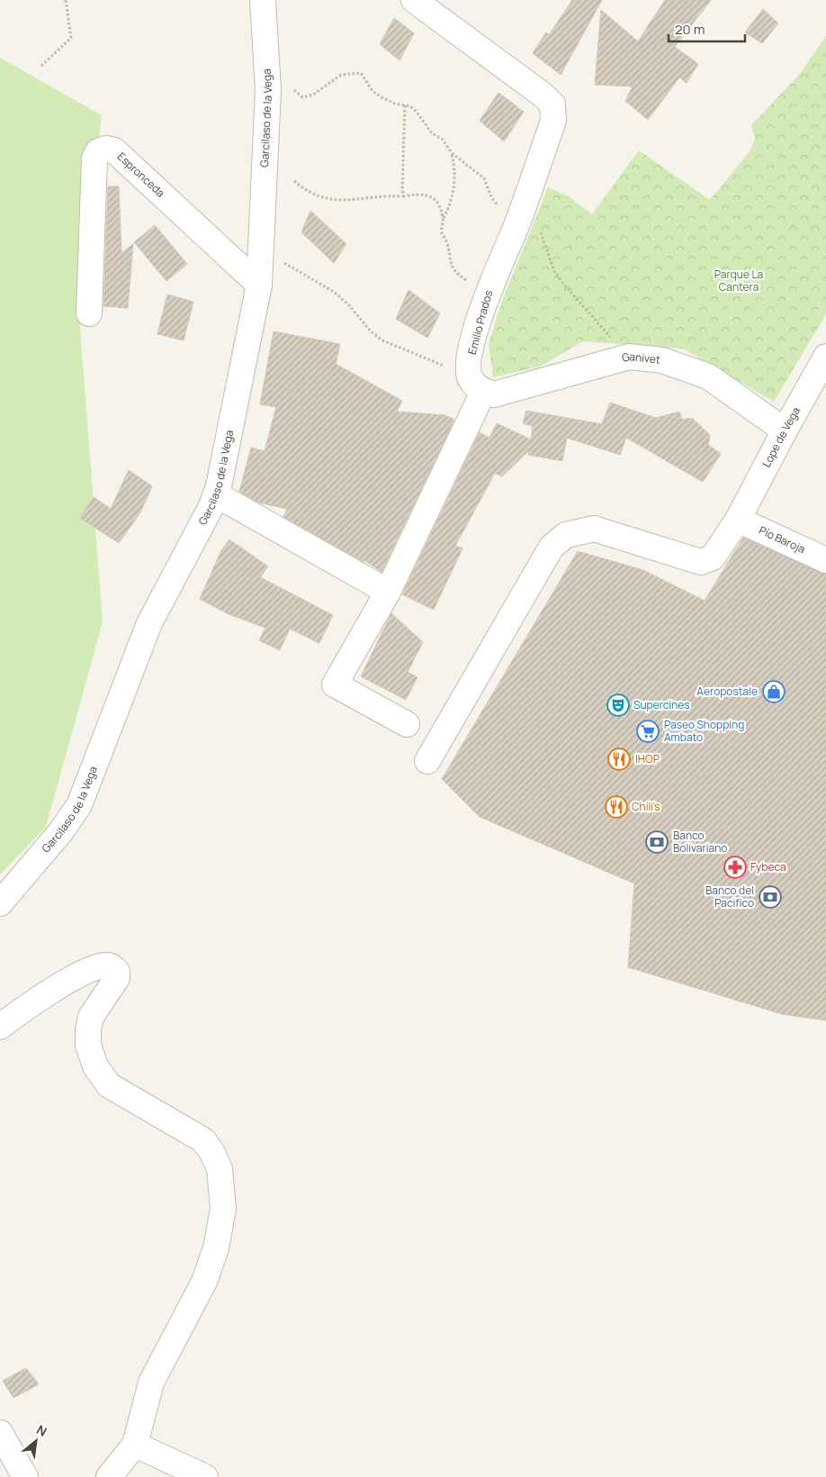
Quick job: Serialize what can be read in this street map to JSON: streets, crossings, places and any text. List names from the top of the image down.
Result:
{
  "streets": {
    "street": [
      "Garcilaso de la Vega",
      "Espronceda",
      "Emilio Prados",
      "Ganivet",
      "Lope de Vega",
      "Pío Baroja"
    ]
  },
  "crossings": [
    ["Garcilaso de la Vega", "Espronceda"],
    ["Emilio Prados", "Ganivet"],
    ["Ganivet", "Lope de Vega"],
    ["Lope de Vega", "Pío Baroja"]
  ],
  "parks": ["Parque La Cantera"],
  "places": {
    "shop": ["Aeropostale"],
    "theatre": ["Supercines"],
    "supermarket": ["Paseo Shopping Ambato"],
    "restaurant": ["IHOP", "Chili's"],
    "bank": ["Banco Bolivariano", "Banco del Pacifico"],
    "pharmacy": ["Fybeca"]
  },
  "scale_bar": "20 m",
  "north": "top right"
}
